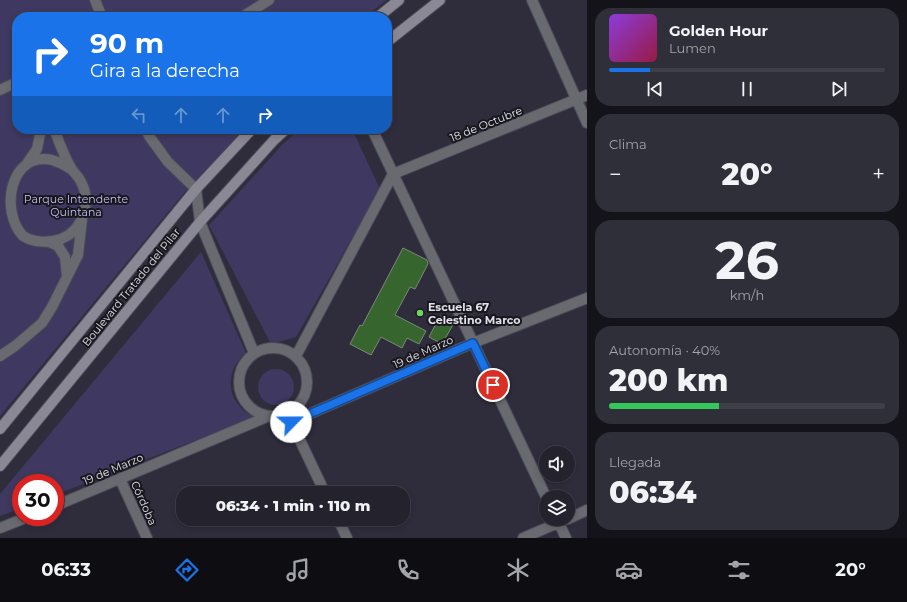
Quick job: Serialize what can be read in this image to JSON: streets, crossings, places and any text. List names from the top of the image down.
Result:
{
  "streets": {
    "main road": ["Boulevard Tratado del Pilar"],
    "street": ["18 de Octubre", "19 de Marzo", "Córdoba"]
  },
  "crossings": [
    ["19 de Marzo", "Córdoba"]
  ],
  "parks": ["Parque Intendente Quintana"],
  "places": ["Escuela 67 Celestino Marco"],
  "page": {
    "turn": ["90 m", "Gira a la derecha"],
    "song": ["Golden Hour", "Lumen"],
    "tile": [
      "Clima",
      ["26", "km/h"],
      ["Autonomía · 40%", "200 km"],
      ["Llegada", "06:34"]
    ],
    "heat": ["−", "20°", "+"],
    "limit": "30",
    "trip": "06:34 · 1 min · 110 m",
    "tabs": ["06:33", "20°"]
  }
}
